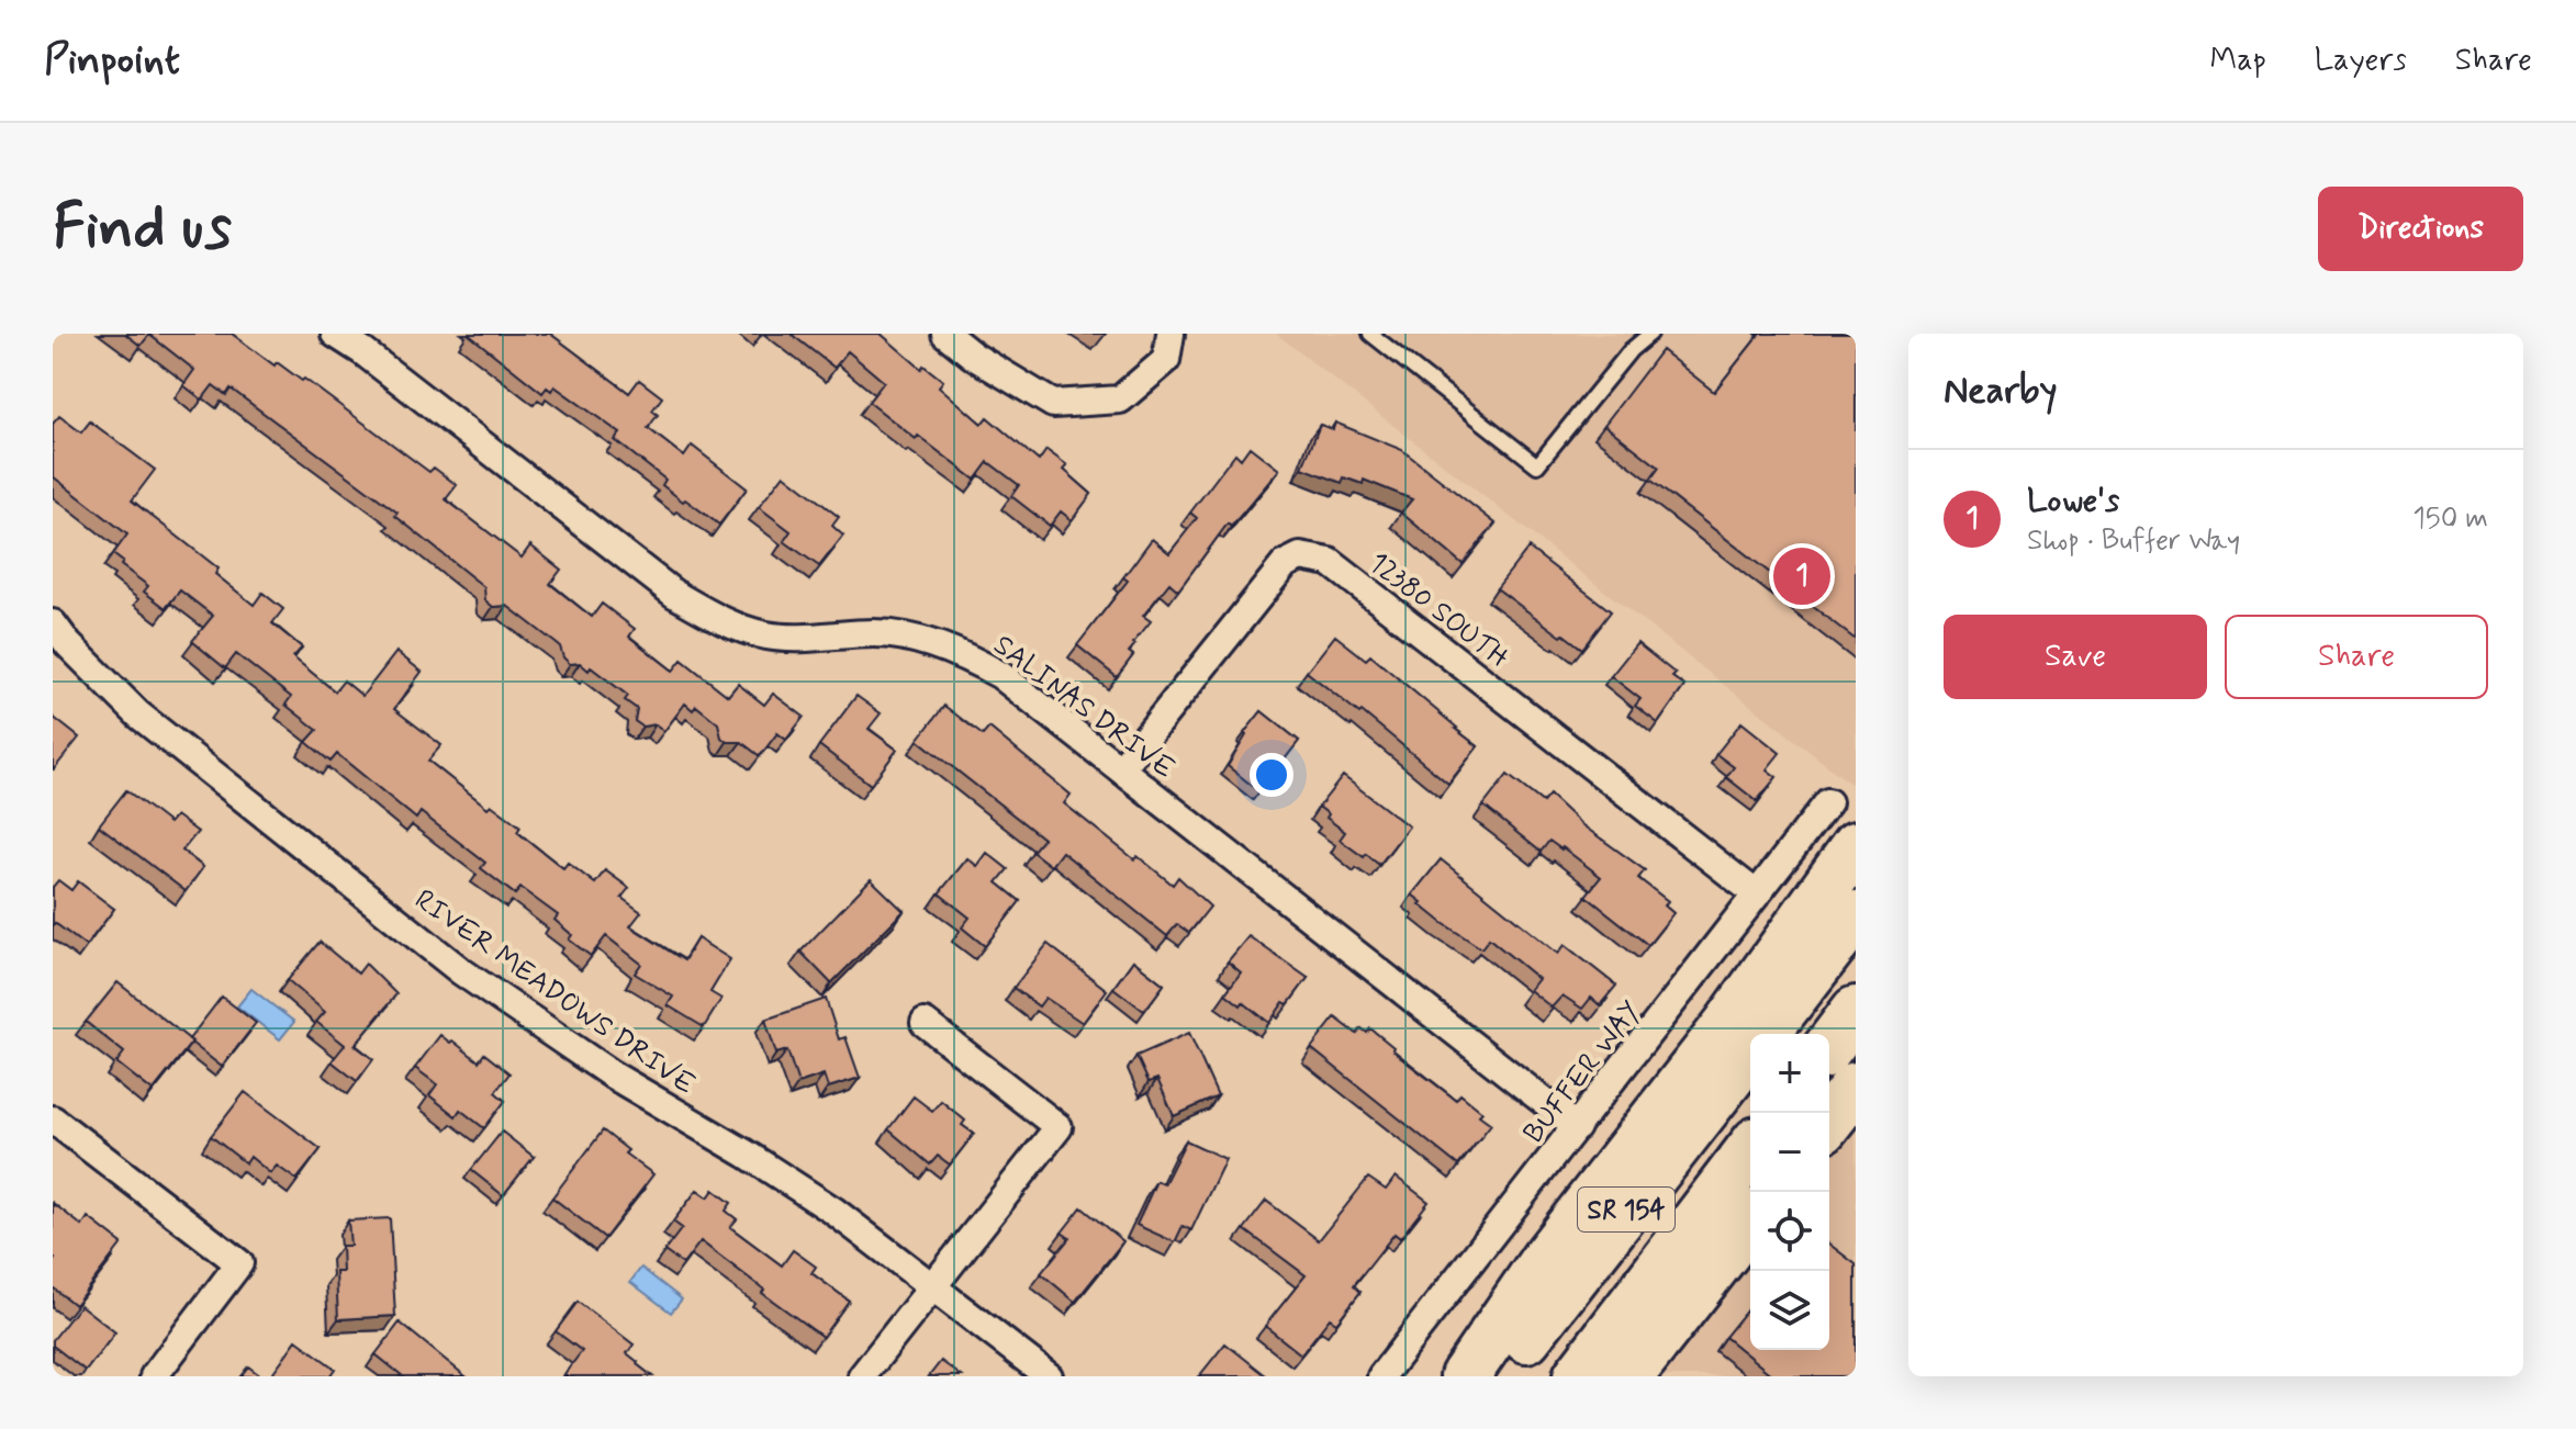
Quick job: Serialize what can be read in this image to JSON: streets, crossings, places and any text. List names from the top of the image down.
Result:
{
  "streets": {
    "highway": ["SR 154"],
    "street": [
      "12380 SOUTH",
      "SALINAS DRIVE",
      "RIVER MEADOWS DRIVE",
      "BUFFER WAY"
    ]
  },
  "crossings": [
    ["12380 SOUTH", "SALINAS DRIVE"],
    ["12380 SOUTH", "BUFFER WAY"],
    ["SALINAS DRIVE", "BUFFER WAY"]
  ],
  "page": {
    "header": "Pinpoint",
    "nav": ["Map", "Layers", "Share"],
    "buttons": [
      "Directions",
      ["Save", "Share"]
    ],
    "title": "Find us",
    "heading": "Nearby",
    "list": [
      {
        "mark": "1",
        "name": "Lowe's",
        "note": "Shop · Buffer Way",
        "value": "150 m"
      }
    ],
    "pins": "1",
    "map_buttons": ["+", "−"]
  }
}
